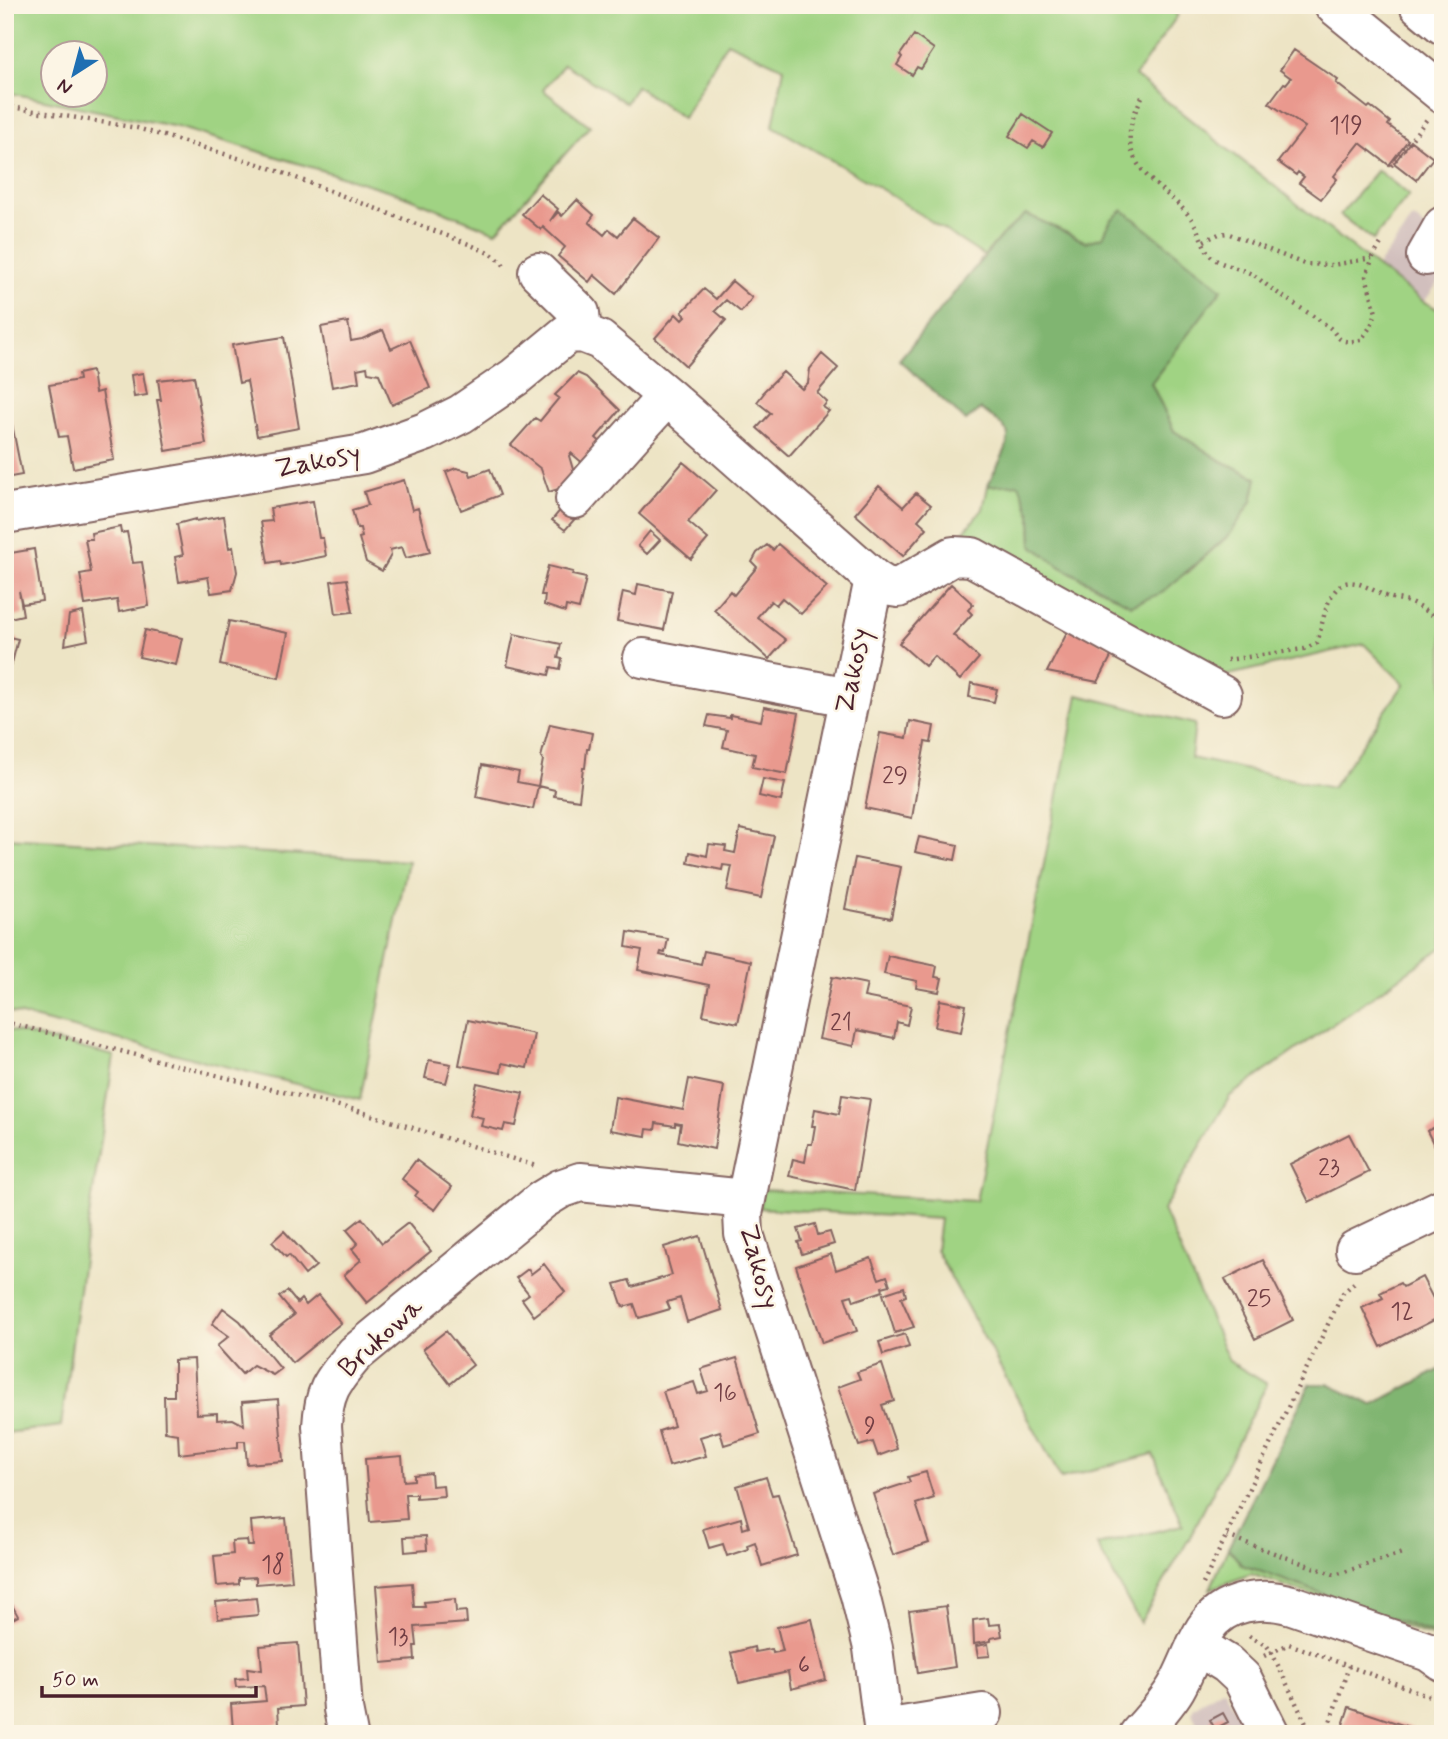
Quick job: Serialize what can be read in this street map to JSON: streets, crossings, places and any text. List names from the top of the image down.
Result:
{
  "streets": {
    "street": ["Zakosy", "Brukowa"]
  },
  "crossings": [
    ["Zakosy", "Brukowa"]
  ],
  "house_numbers": [
    "119",
    "29",
    "21",
    "23",
    "25",
    "12",
    "16",
    "9",
    "18",
    "13",
    "6"
  ],
  "scale_bar": "50 m",
  "north": "bottom left"
}
